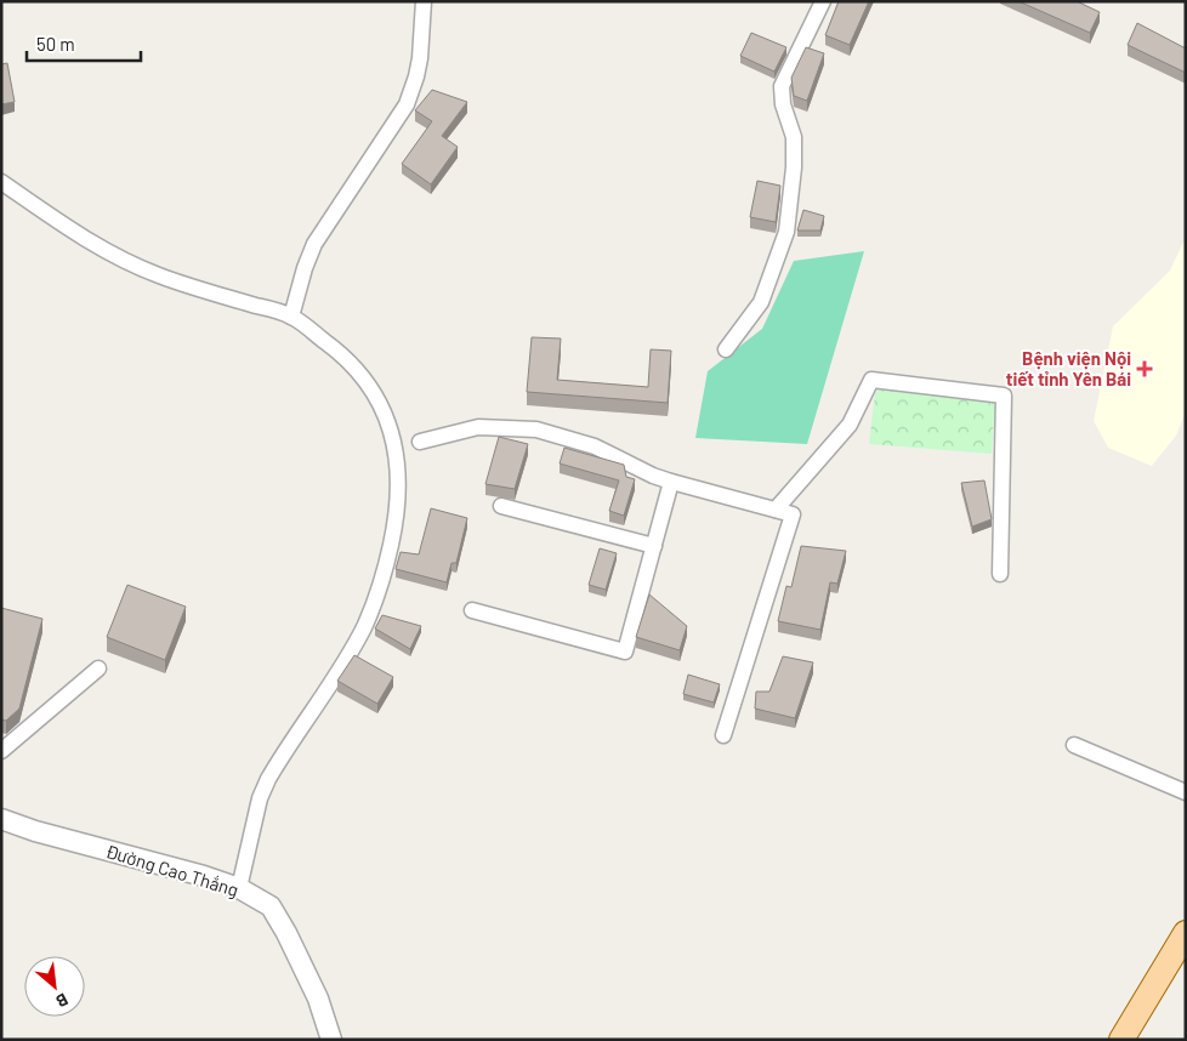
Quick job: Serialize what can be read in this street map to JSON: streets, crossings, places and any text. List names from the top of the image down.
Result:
{
  "streets": {
    "street": ["Đường Cao Thắng"]
  },
  "places": {
    "health": ["Bệnh viện Nội tiết tỉnh Yên Bái"]
  },
  "scale_bar": "50 m",
  "north": "bottom right"
}
